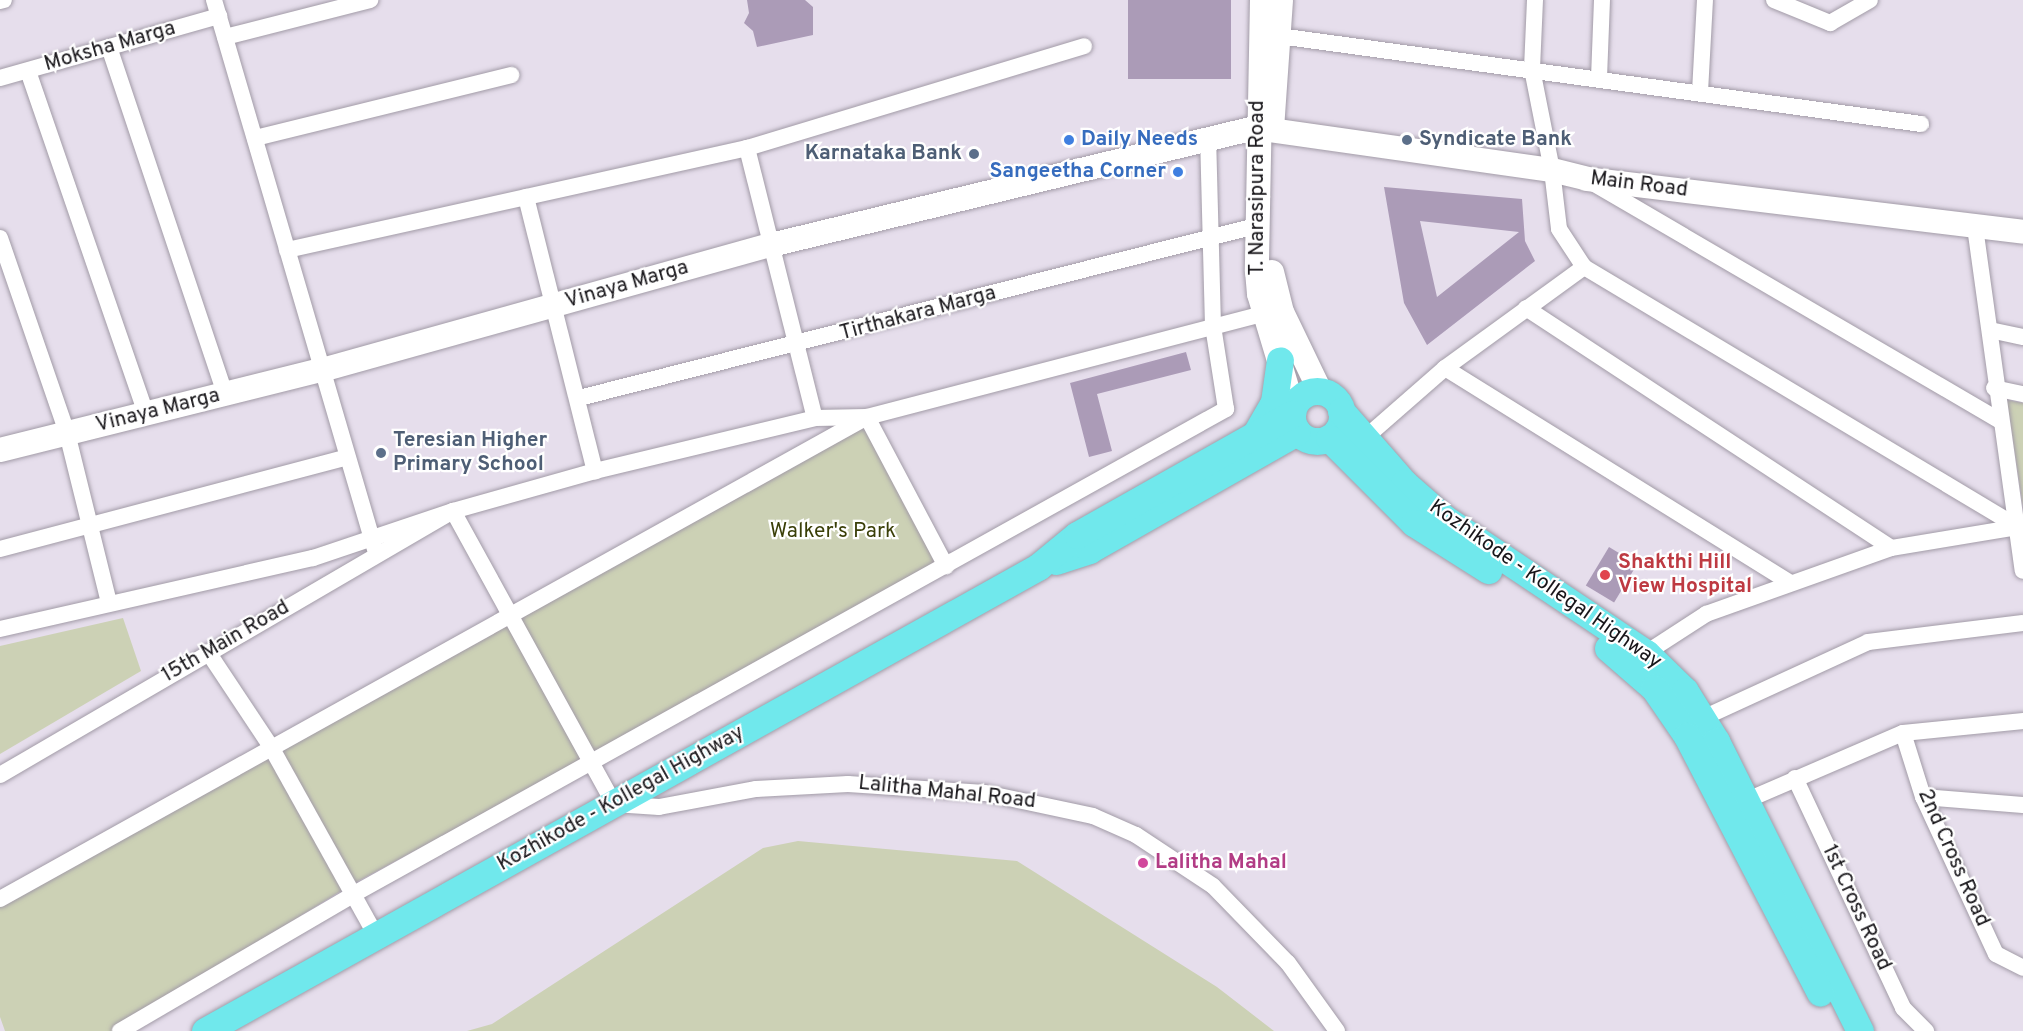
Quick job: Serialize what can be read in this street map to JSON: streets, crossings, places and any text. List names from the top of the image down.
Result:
{
  "streets": {
    "main road": ["Kozhikode - Kollegal Highway"],
    "street": [
      "Moksha Marga",
      "Main Road",
      "T. Narasipura Road",
      "Vinaya Marga",
      "Tirthakara Marga",
      "15th Main Road",
      "Lalitha Mahal Road",
      "2nd Cross Road",
      "1st Cross Road"
    ]
  },
  "crossings": [
    ["Main Road", "T. Narasipura Road"],
    ["Main Road", "Vinaya Marga"],
    ["T. Narasipura Road", "Vinaya Marga"],
    ["T. Narasipura Road", "Tirthakara Marga"],
    ["T. Narasipura Road", "Kozhikode - Kollegal Highway"],
    ["Kozhikode - Kollegal Highway", "Lalitha Mahal Road"]
  ],
  "parks": ["Walker's Park"],
  "places": [
    "Daily Needs",
    "Syndicate Bank",
    "Karnataka Bank",
    "Sangeetha Corner",
    "Teresian Higher Primary School",
    "Shakthi Hill View Hospital",
    "Lalitha Mahal"
  ]
}
